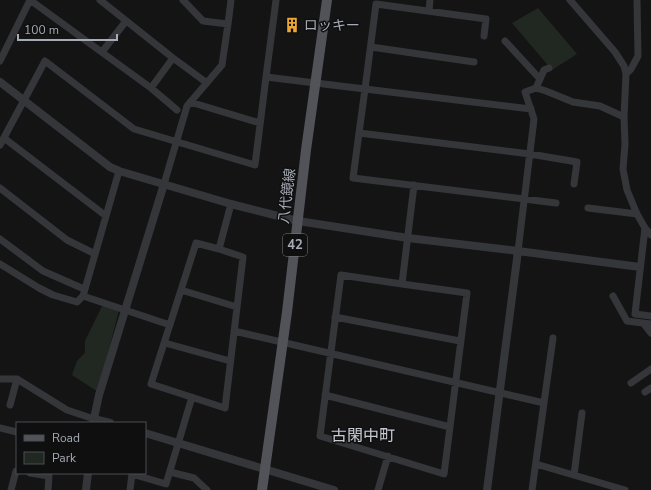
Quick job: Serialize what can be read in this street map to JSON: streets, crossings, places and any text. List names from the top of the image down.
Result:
{
  "streets": {
    "main road": ["八代鏡線", "42"]
  },
  "districts": ["古閑中町"],
  "places": {
    "building": ["ロッキー"]
  },
  "legend": ["Road", "Park"],
  "scale_bar": "100 m"
}
